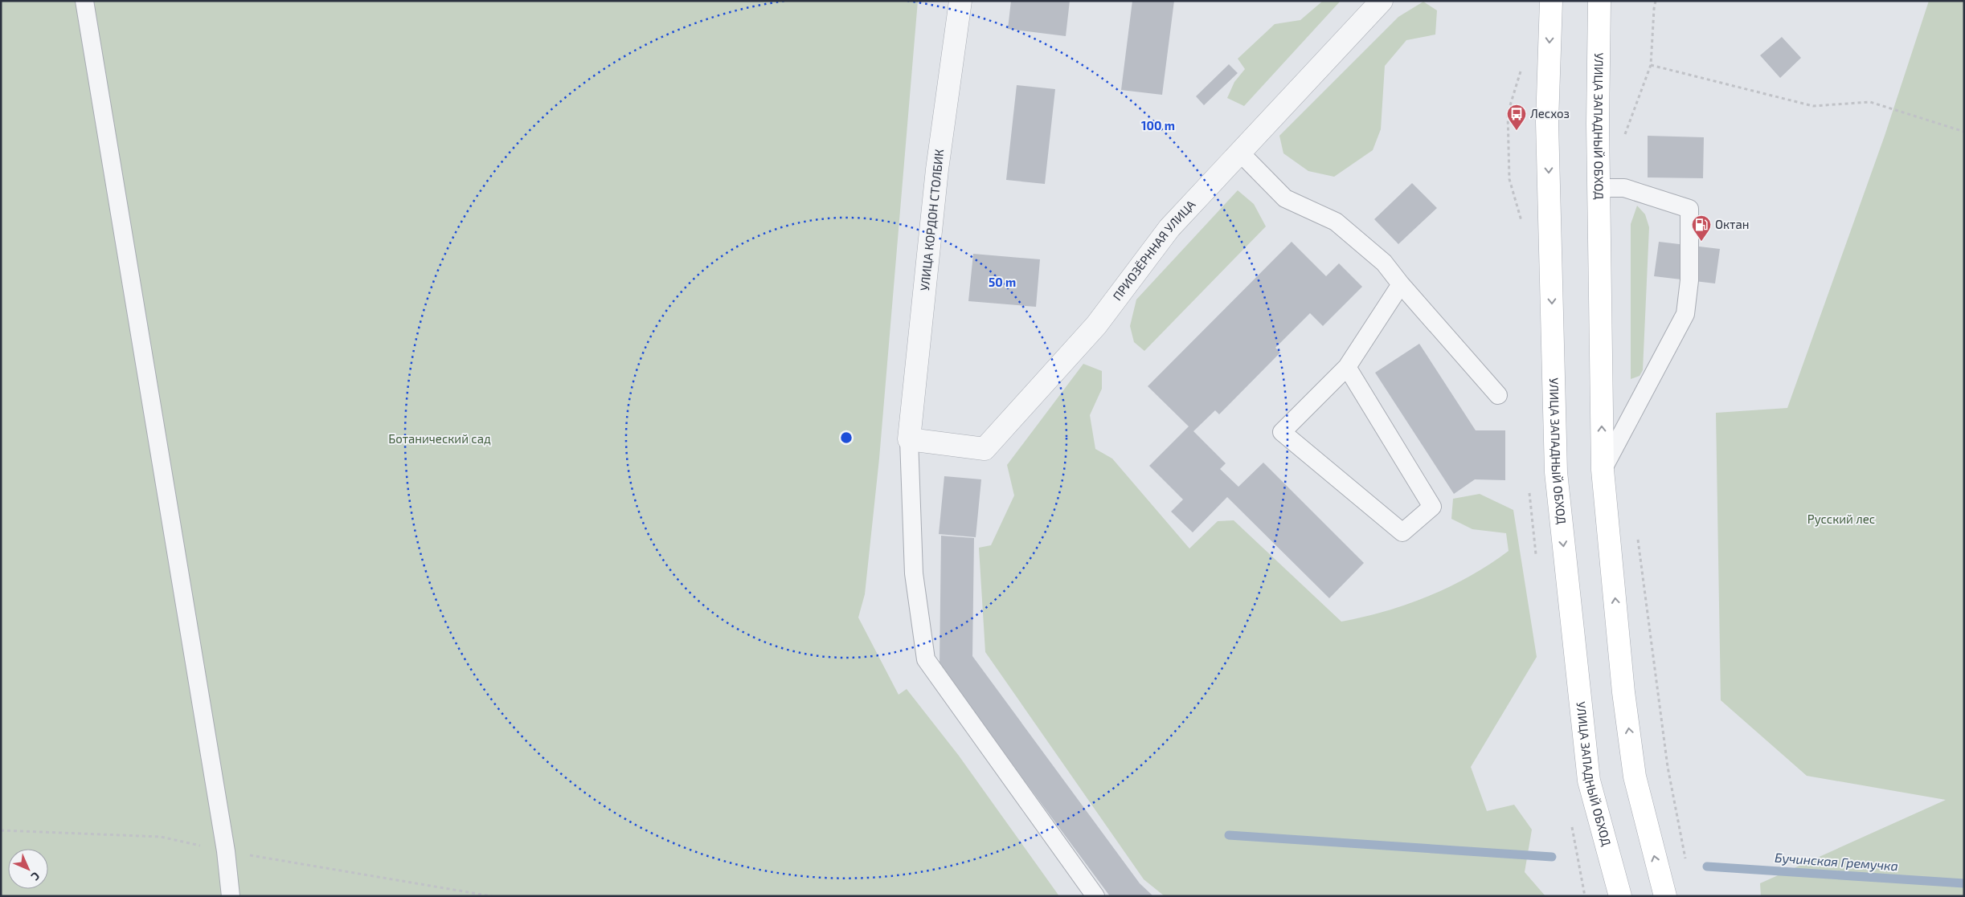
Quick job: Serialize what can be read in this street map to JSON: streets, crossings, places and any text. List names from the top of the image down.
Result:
{
  "streets": {
    "main road": ["УЛИЦА ЗАПАДНЫЙ ОБХОД"],
    "street": ["УЛИЦА КОРДОН СТОЛБИК", "ПРИОЗЁРННАЯ УЛИЦА"]
  },
  "crossings": [
    ["УЛИЦА КОРДОН СТОЛБИК", "ПРИОЗЁРННАЯ УЛИЦА"]
  ],
  "water": ["Бучинская Гремучка"],
  "parks": ["Ботанический сад", "Русский лес"],
  "places": {
    "bus stop": ["Лесхоз"],
    "fuel station": ["Октан"]
  },
  "north": "bottom right",
  "rings": ["100 m", "50 m"]
}
